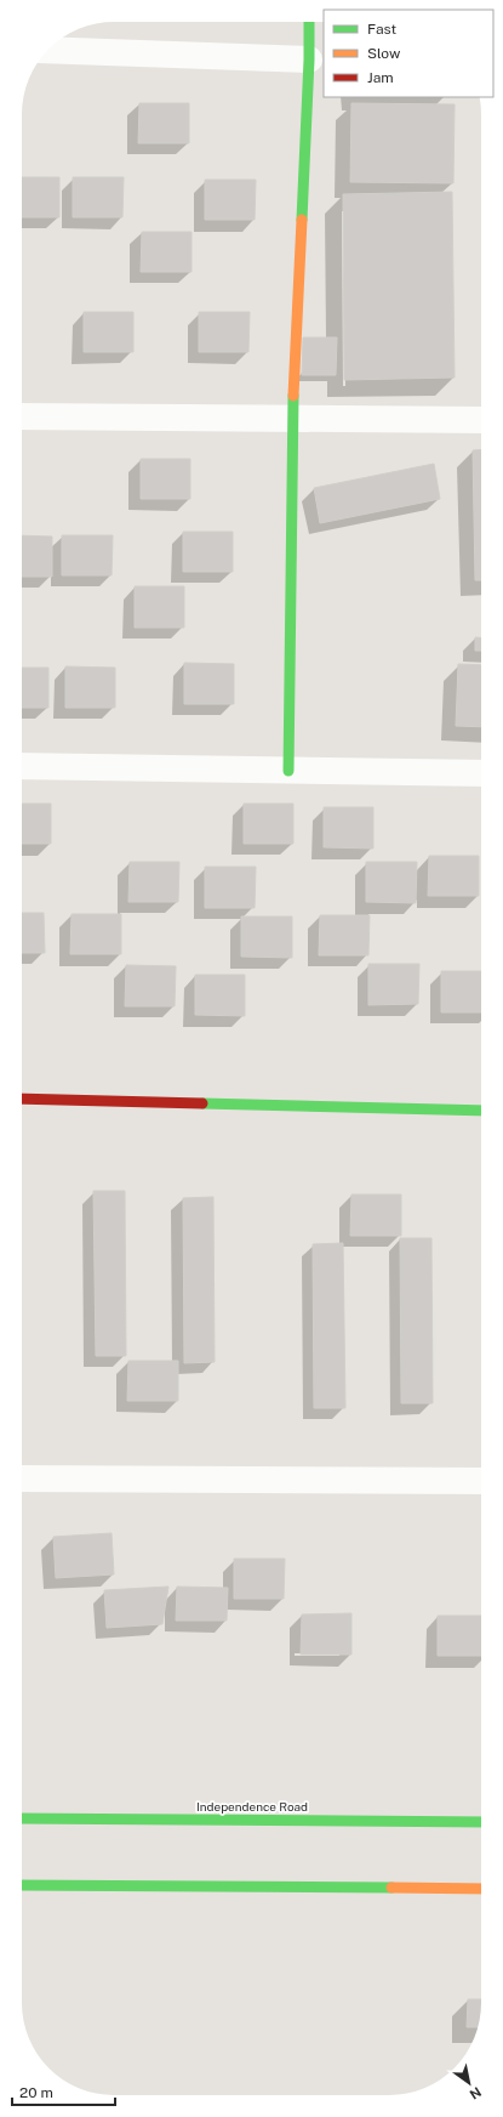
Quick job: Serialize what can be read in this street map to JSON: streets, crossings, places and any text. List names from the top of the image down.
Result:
{
  "streets": {
    "street": ["Independence Road"]
  },
  "legend": ["Fast", "Slow", "Jam"],
  "scale_bar": "20 m",
  "north": "bottom right"
}
